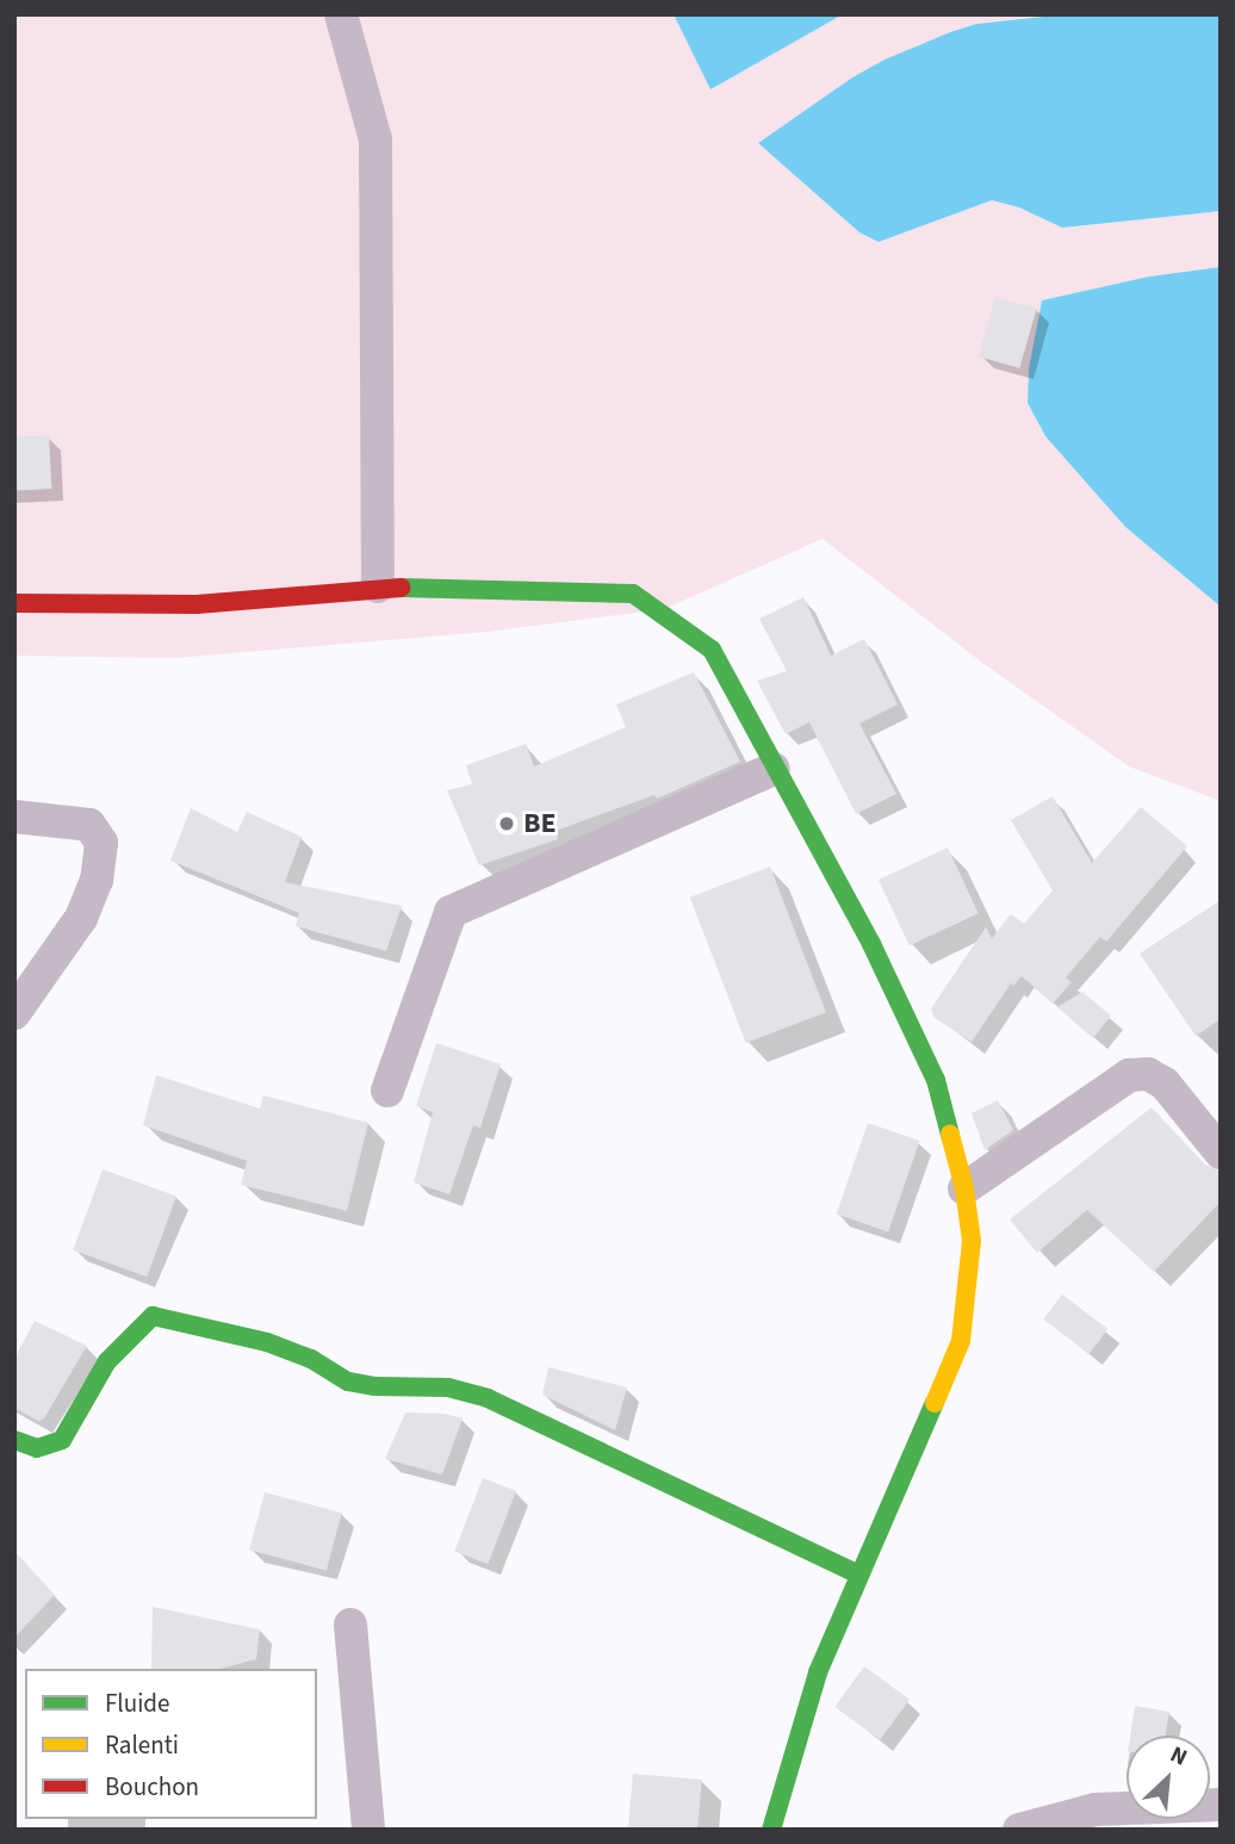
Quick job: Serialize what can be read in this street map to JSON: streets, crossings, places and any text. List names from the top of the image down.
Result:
{
  "places": ["BE"],
  "legend": ["Fluide", "Ralenti", "Bouchon"],
  "north": "top right"
}
